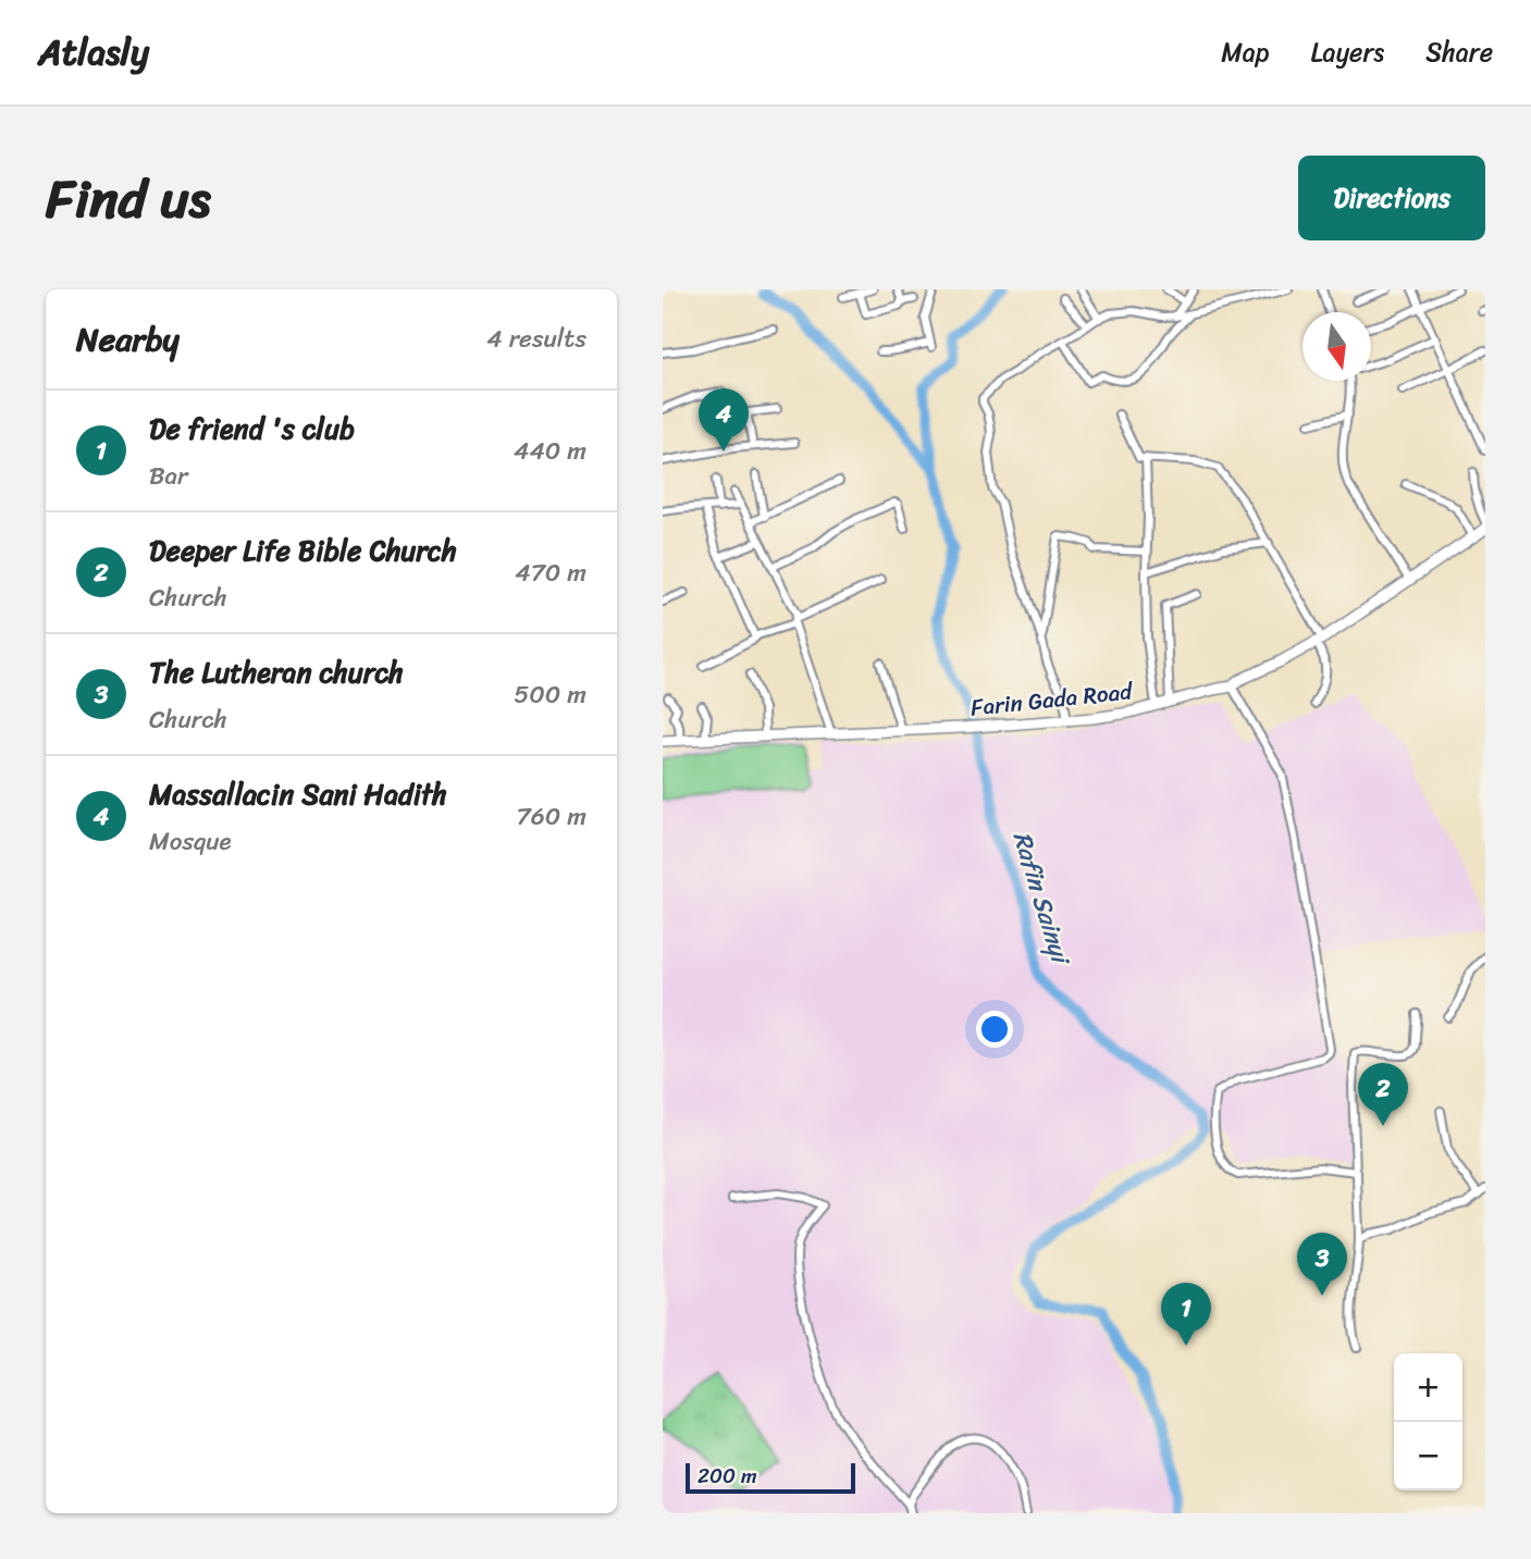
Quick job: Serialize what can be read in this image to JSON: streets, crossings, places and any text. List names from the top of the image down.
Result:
{
  "streets": {
    "main road": ["Farin Gada Road"]
  },
  "water": ["Rafin Sainyi"],
  "scale_bar": "200 m",
  "north": "bottom",
  "page": {
    "header": "Atlasly",
    "nav": ["Map", "Layers", "Share"],
    "title": "Find us",
    "buttons": "Directions",
    "heading": ["Nearby", "4 results"],
    "list": [
      {
        "mark": "1",
        "name": "De friend 's club",
        "note": "Bar",
        "value": "440 m"
      },
      {
        "mark": "2",
        "name": "Deeper Life Bible Church",
        "note": "Church",
        "value": "470 m"
      },
      {
        "mark": "3",
        "name": "The Lutheran church",
        "note": "Church",
        "value": "500 m"
      },
      {
        "mark": "4",
        "name": "Massallacin Sani Hadith",
        "note": "Mosque",
        "value": "760 m"
      }
    ],
    "pins": [
      "4",
      "2",
      "3",
      "1"
    ],
    "map_buttons": ["+", "−"],
    "scale": "200 m"
  }
}
